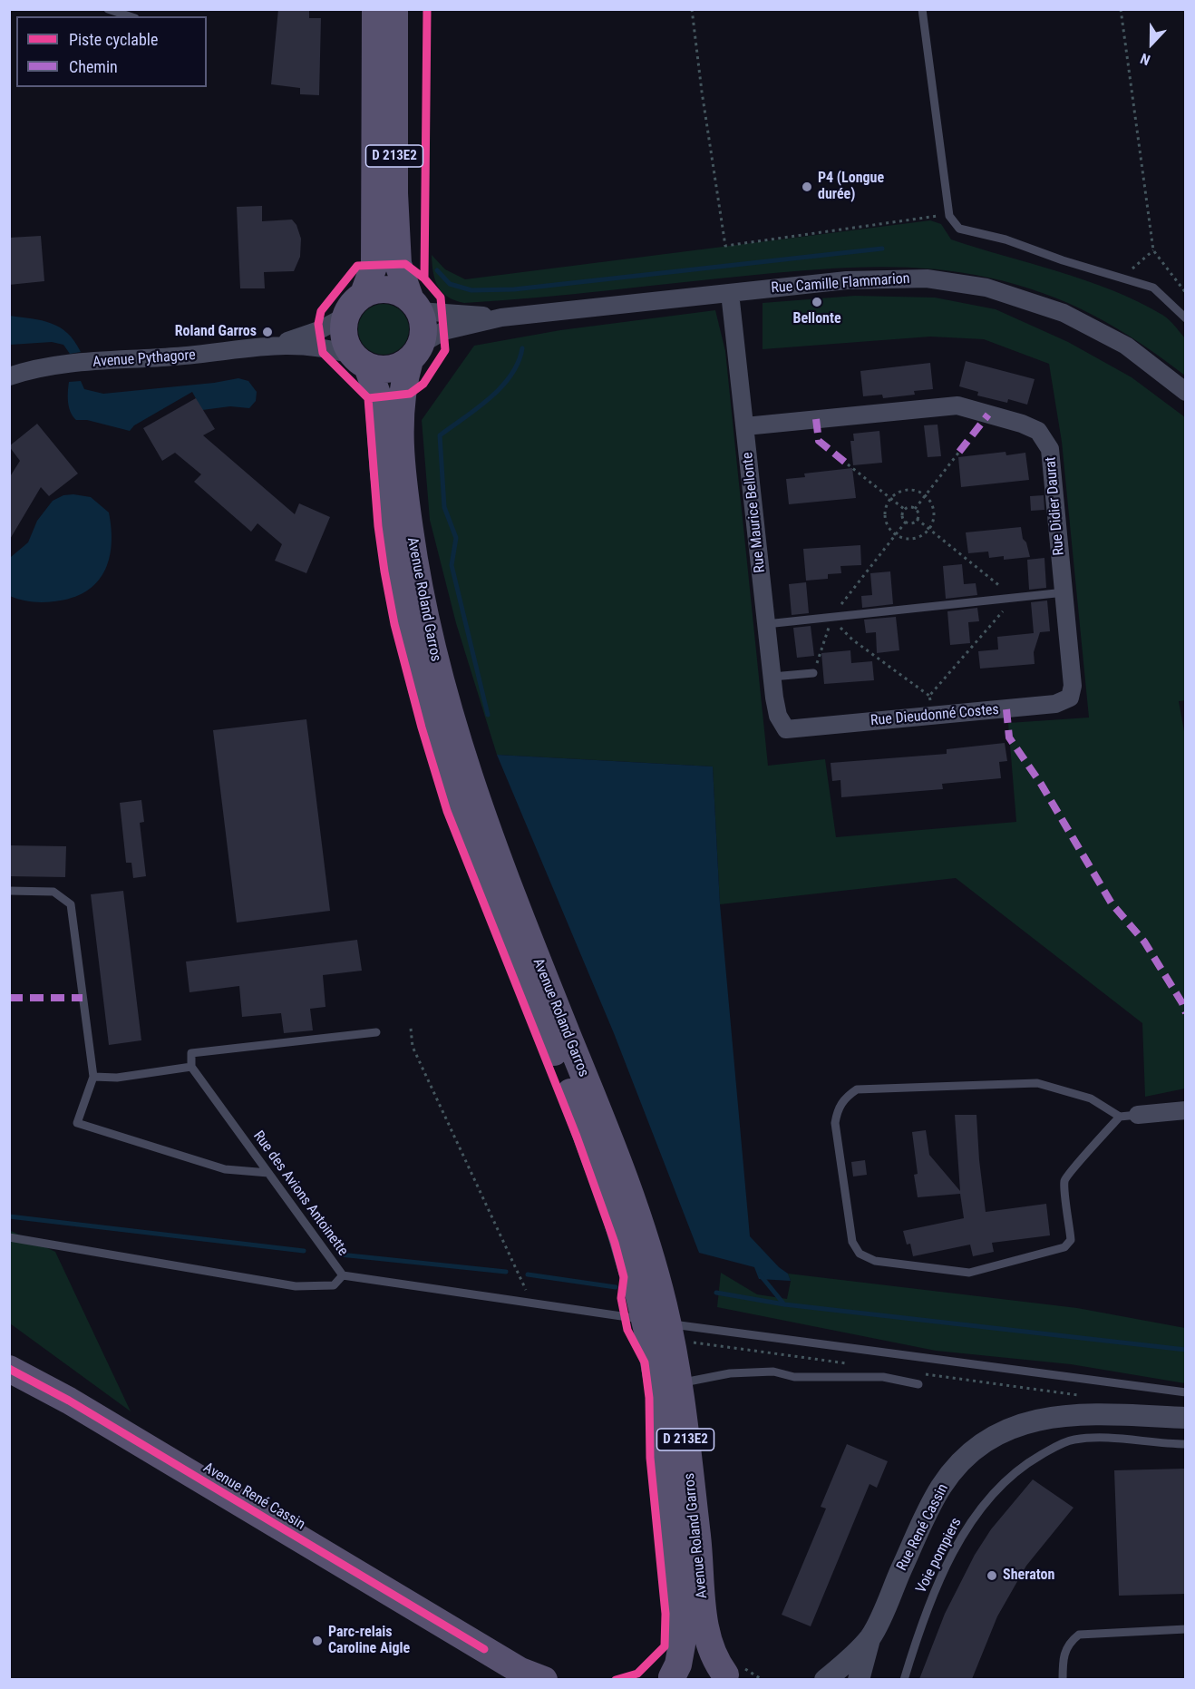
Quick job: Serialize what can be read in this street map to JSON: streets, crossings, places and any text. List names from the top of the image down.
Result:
{
  "streets": {
    "main road": ["D 213E2", "Avenue Roland Garros", "Avenue René Cassin"],
    "street": [
      "Rue Camille Flammarion",
      "Avenue Pythagore",
      "Rue Didier Daurat",
      "Rue Maurice Bellonte",
      "Rue Dieudonné Costes",
      "Rue René Cassin"
    ],
    "lane": ["Rue des Avions Antoinette", "Voie pompiers"]
  },
  "crossings": [
    ["D 213E2", "Rue Camille Flammarion"],
    ["D 213E2", "Avenue Pythagore"],
    ["D 213E2", "Avenue Roland Garros"],
    ["Rue Camille Flammarion", "Avenue Pythagore"],
    ["Rue Camille Flammarion", "Rue Maurice Bellonte"],
    ["Rue Camille Flammarion", "Avenue Roland Garros"],
    ["Avenue Pythagore", "Avenue Roland Garros"],
    ["Rue Didier Daurat", "Rue Maurice Bellonte"],
    ["Rue Didier Daurat", "Rue Dieudonné Costes"],
    ["Rue Maurice Bellonte", "Rue Dieudonné Costes"],
    ["Avenue Roland Garros", "Rue des Avions Antoinette"]
  ],
  "places": [
    "P4 (Longue durée)",
    "Bellonte",
    "Roland Garros",
    "Sheraton",
    "Parc-relais Caroline Aigle"
  ],
  "legend": ["Piste cyclable", "Chemin"],
  "north": "bottom"
}
